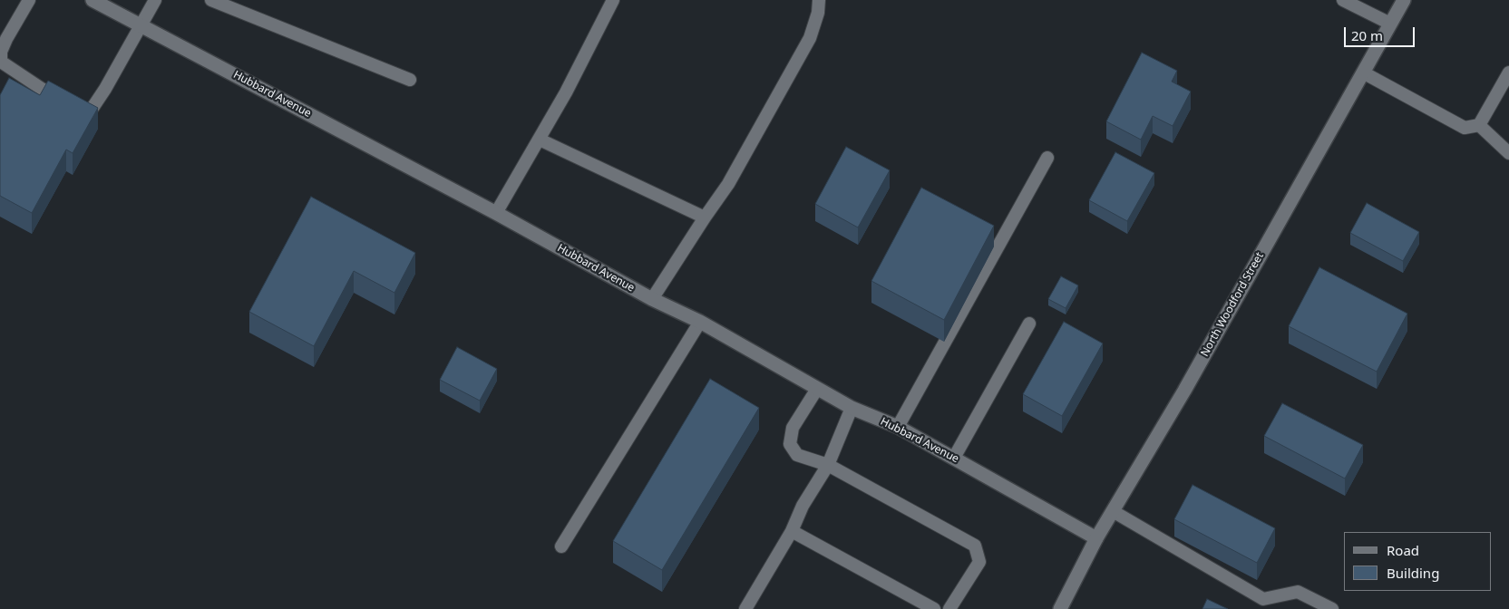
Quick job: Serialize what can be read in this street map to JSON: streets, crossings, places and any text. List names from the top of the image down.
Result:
{
  "streets": {
    "street": ["Hubbard Avenue", "North Woodford Street"]
  },
  "crossings": [
    ["Hubbard Avenue", "North Woodford Street"]
  ],
  "legend": ["Road", "Building"],
  "scale_bar": "20 m"
}
